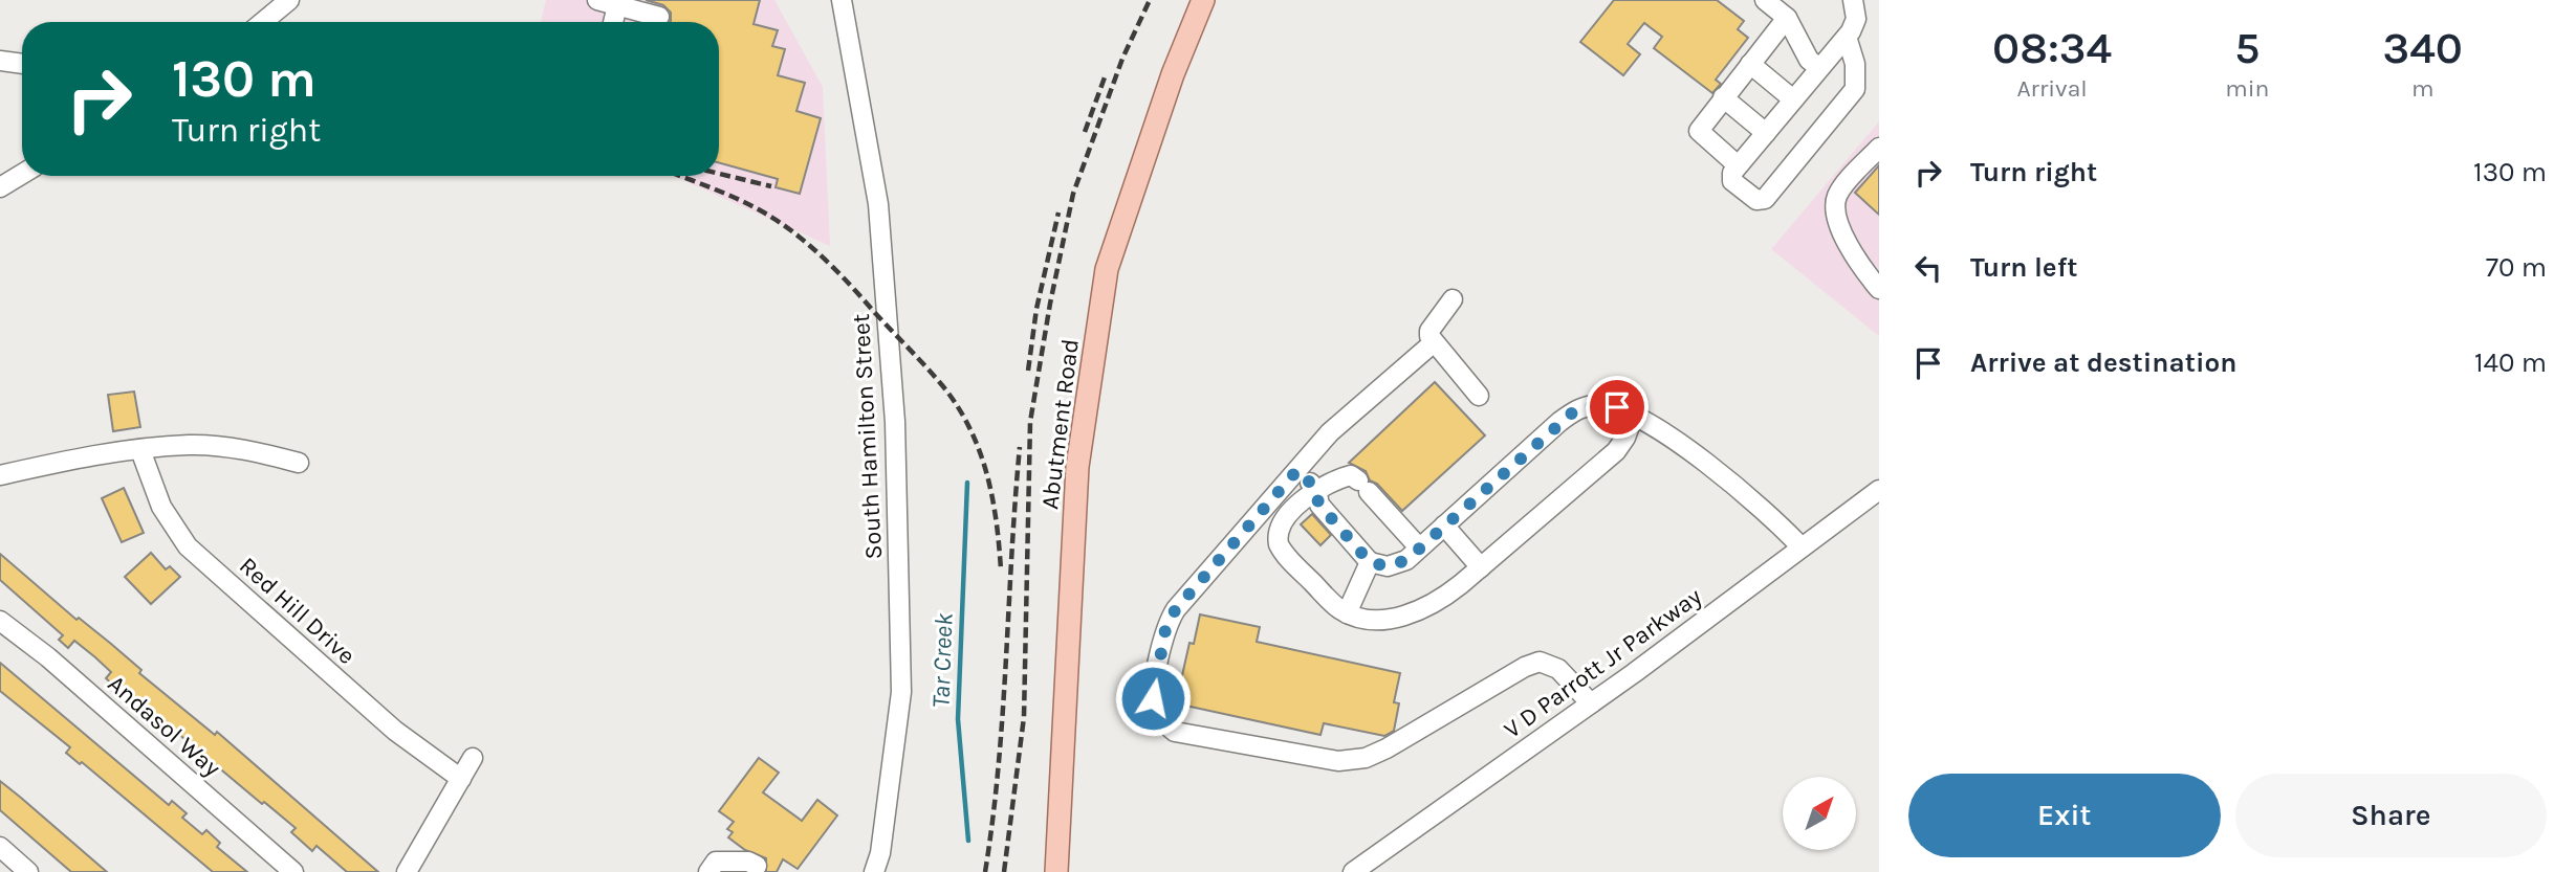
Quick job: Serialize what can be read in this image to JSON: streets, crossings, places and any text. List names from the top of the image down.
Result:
{
  "streets": {
    "main road": ["Abutment Road"],
    "street": [
      "South Hamilton Street",
      "Red Hill Drive",
      "V D Parrott Jr Parkway",
      "Andasol Way"
    ]
  },
  "water": ["Tar Creek"],
  "north": "top right",
  "page": {
    "eta": [
      "08:34",
      "Arrival",
      "5",
      "min",
      "340",
      "m"
    ],
    "turn": ["130 m", "Turn right"],
    "list": [
      {
        "name": "Turn right",
        "value": "130 m"
      },
      {
        "name": "Turn left",
        "value": "70 m"
      },
      {
        "name": "Arrive at destination",
        "value": "140 m"
      }
    ],
    "buttons": ["Exit", "Share"]
  }
}
